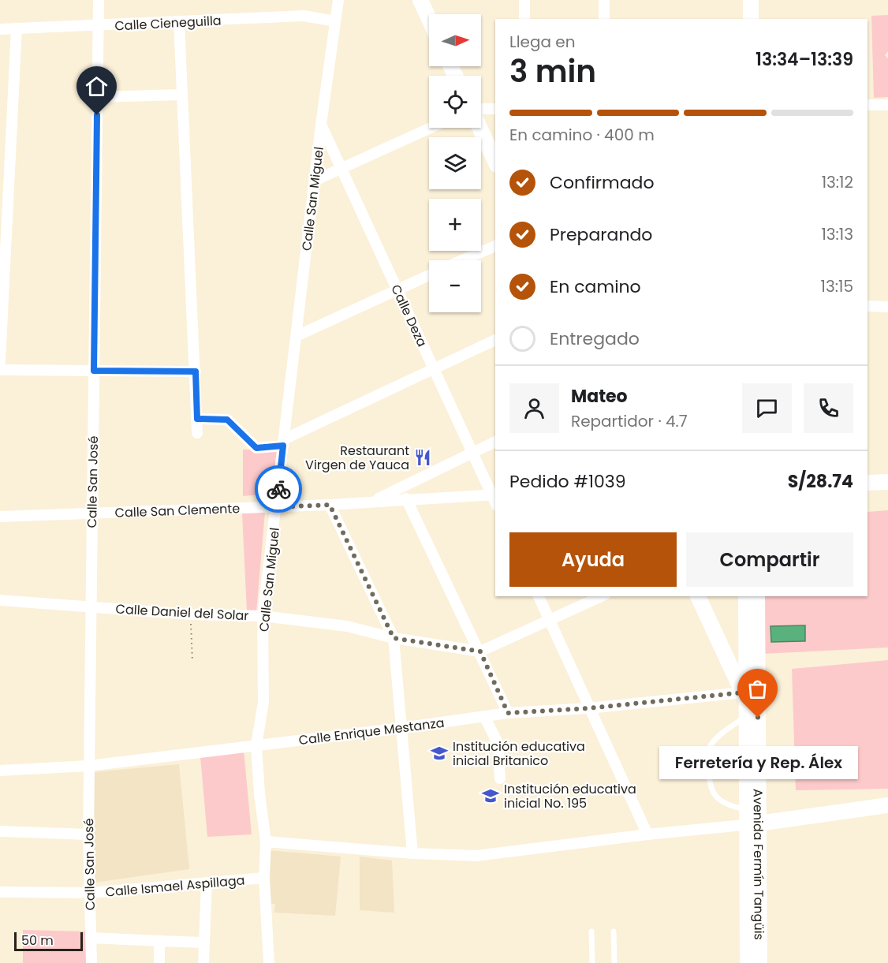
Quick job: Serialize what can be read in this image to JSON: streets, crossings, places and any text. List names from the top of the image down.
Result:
{
  "streets": {
    "main road": ["Avenida Fermín Tangüis"],
    "street": [
      "Calle Cieneguilla",
      "Calle San Miguel",
      "Calle Deza",
      "Calle San José",
      "Calle San Clemente",
      "Calle Daniel del Solar",
      "Calle Enrique Mestanza",
      "Calle Ismael Aspillaga"
    ]
  },
  "crossings": [
    ["Calle Cieneguilla", "Calle San Miguel"],
    ["Calle Cieneguilla", "Calle San José"],
    ["Calle San Miguel", "Calle Deza"],
    ["Calle San Miguel", "Calle San Clemente"],
    ["Calle San Miguel", "Calle Daniel del Solar"],
    ["Calle San Miguel", "Calle Enrique Mestanza"],
    ["Calle San Miguel", "Calle Ismael Aspillaga"],
    ["Calle Deza", "Calle San Clemente"],
    ["Calle San José", "Calle San Clemente"],
    ["Calle San José", "Calle Daniel del Solar"],
    ["Calle San José", "Calle Enrique Mestanza"],
    ["Calle San José", "Calle Ismael Aspillaga"],
    ["Calle Enrique Mestanza", "Avenida Fermín Tangüis"]
  ],
  "places": {
    "restaurant": ["Restaurant Virgen de Yauca"],
    "other": ["Ferretería y Rep. Álex"],
    "school or university": ["Institución educativa inicial Britanico", "Institución educativa inicial No. 195"]
  },
  "scale_bar": "50 m",
  "north": "right",
  "page": {
    "map_buttons": ["+", "−"],
    "heading": ["3 min", "Llega en", "13:34–13:39"],
    "panel": [
      "Mateo",
      "Repartidor · 4.7",
      "Pedido #1039",
      "S/28.74"
    ],
    "bar": "En camino · 400 m",
    "list": [
      ["Confirmado", "13:12"],
      ["Preparando", "13:13"],
      ["En camino", "13:15"],
      "Entregado"
    ],
    "buttons": ["Ayuda", "Compartir"],
    "bubble": "Ferretería y Rep. Álex",
    "scale": "50 m"
  }
}
